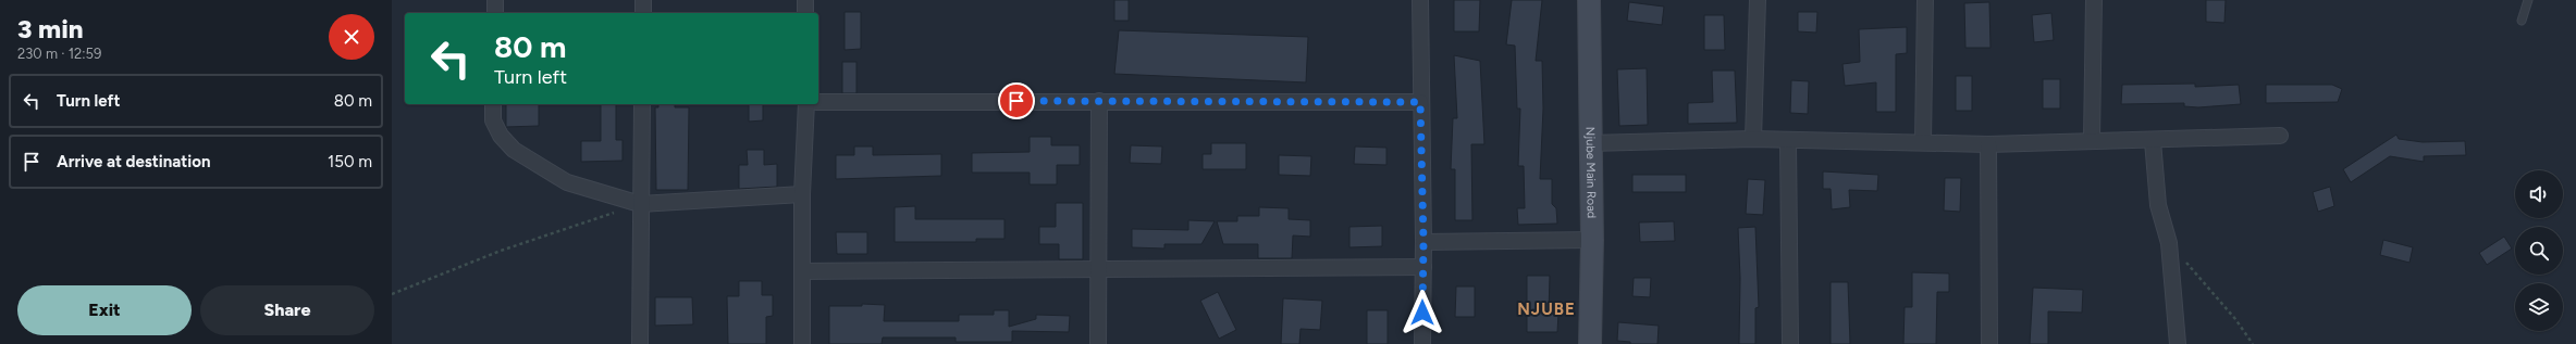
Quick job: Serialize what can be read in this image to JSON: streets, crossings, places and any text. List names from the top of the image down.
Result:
{
  "streets": {
    "street": ["Njube Main Road"]
  },
  "districts": ["NJUBE"],
  "page": {
    "heading": ["3 min", "230 m · 12:59"],
    "turn": ["80 m", "Turn left"],
    "list": [
      {
        "name": "Turn left",
        "value": "80 m"
      },
      {
        "name": "Arrive at destination",
        "value": "150 m"
      }
    ],
    "buttons": ["Exit", "Share"]
  }
}
